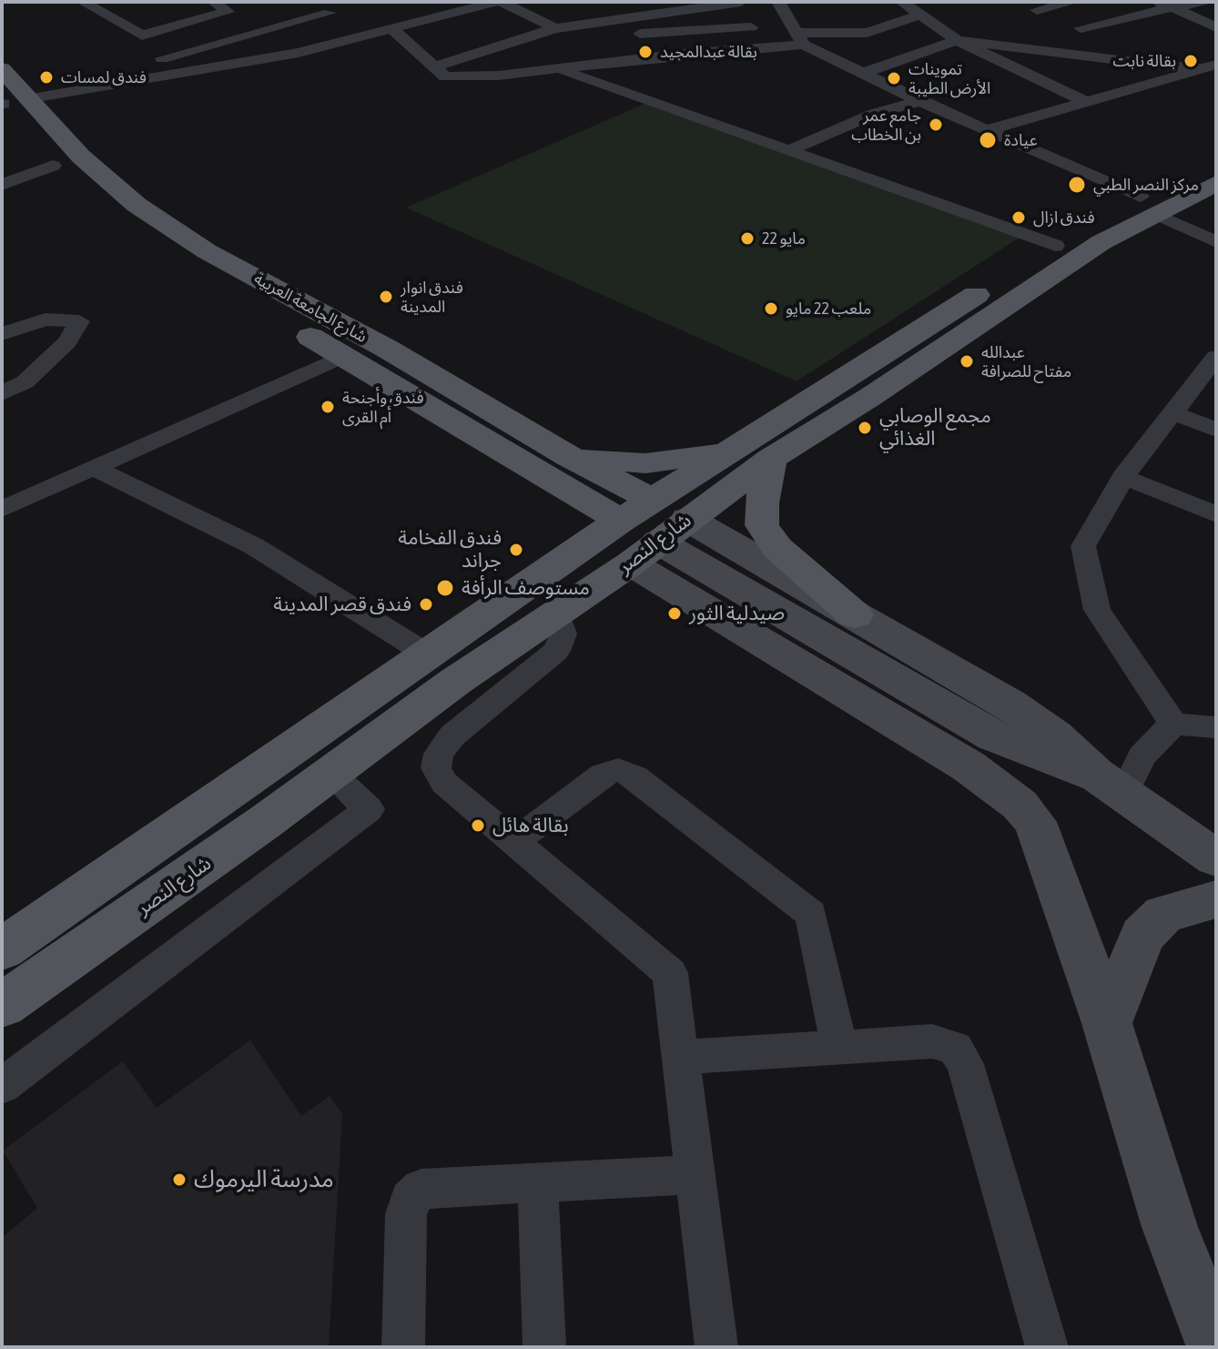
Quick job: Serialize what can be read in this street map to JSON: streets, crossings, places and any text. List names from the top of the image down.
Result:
{
  "streets": {
    "main road": ["شارع الجامعة العربية", "شارع النصر"]
  },
  "crossings": [
    ["شارع الجامعة العربية", "شارع النصر"]
  ],
  "places": [
    "بقالة عبدالمجيد",
    "بقالة نابت",
    "فندق لمسات",
    "تموينات الأرض الطيبة",
    "جامع عمر بن الخطاب",
    "عيادة",
    "مركز النصر الطبي",
    "فندق ازال",
    "22 مايو",
    "فندق انوار المدينة",
    "ملعب 22 مايو",
    "عبدالله مفتاح للصرافة",
    "فندق وأجنحة أم القرى",
    "مجمع الوصابي الغذائي",
    "فندق الفخامة جراند",
    "مستوصف الرأفة",
    "فندق قصر المدينة",
    "صيدلية الثور",
    "بقالة هائل",
    "مدرسة اليرموك"
  ]
}
